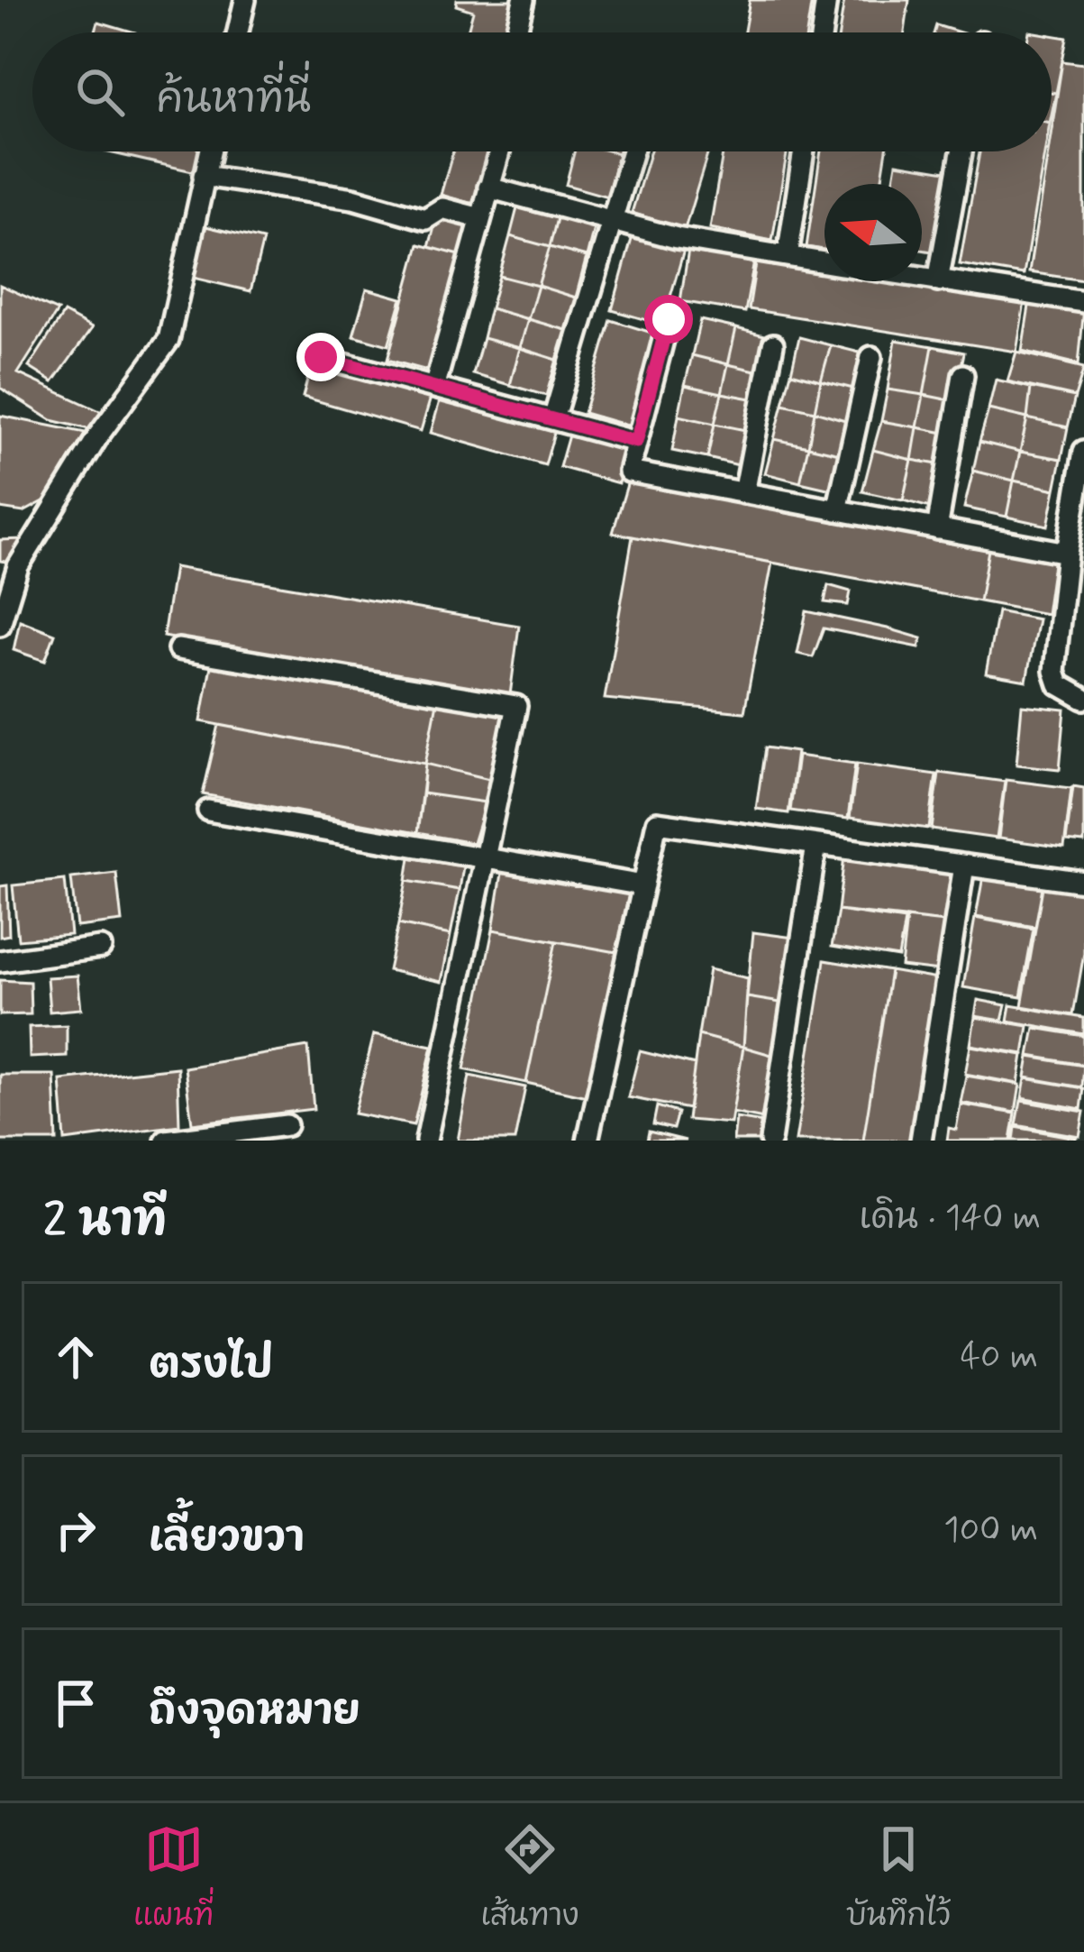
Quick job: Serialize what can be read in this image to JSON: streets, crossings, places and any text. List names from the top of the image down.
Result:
{
  "north": "left",
  "page": {
    "search": "ค้นหาที่นี่",
    "heading": ["2 นาที", "เดิน · 140 m"],
    "list": [
      ["ตรงไป", "40 m"],
      ["เลี้ยวขวา", "100 m"],
      "ถึงจุดหมาย"
    ],
    "nav": ["แผนที่", "เส้นทาง", "บันทึกไว้"]
  }
}
